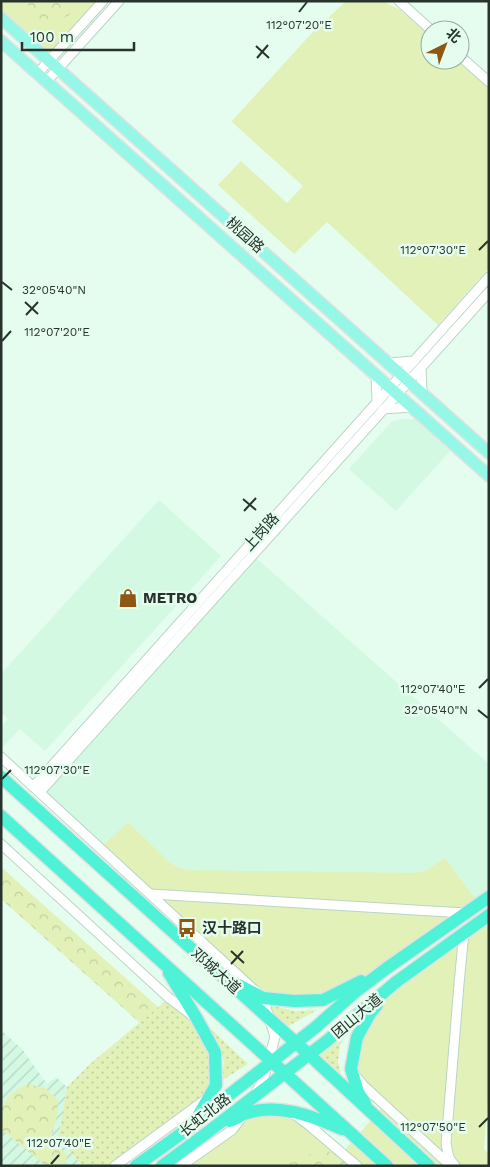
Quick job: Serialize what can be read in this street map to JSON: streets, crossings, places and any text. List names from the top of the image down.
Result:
{
  "streets": {
    "highway": ["邓城大道", "团山大道", "长虹北路"],
    "main road": ["桃园路"],
    "street": ["上岗路"]
  },
  "crossings": [
    ["桃园路", "上岗路"],
    ["邓城大道", "团山大道"],
    ["邓城大道", "长虹北路"],
    ["团山大道", "长虹北路"]
  ],
  "places": {
    "shop": ["METRO"],
    "bus stop": ["汉十路口"]
  },
  "scale_bar": "100 m",
  "north": "top right",
  "coordinates": [
    "112°07'20\"E",
    "112°07'30\"E",
    "32°05'40\"N",
    "112°07'40\"E",
    "112°07'50\"E"
  ]
}
